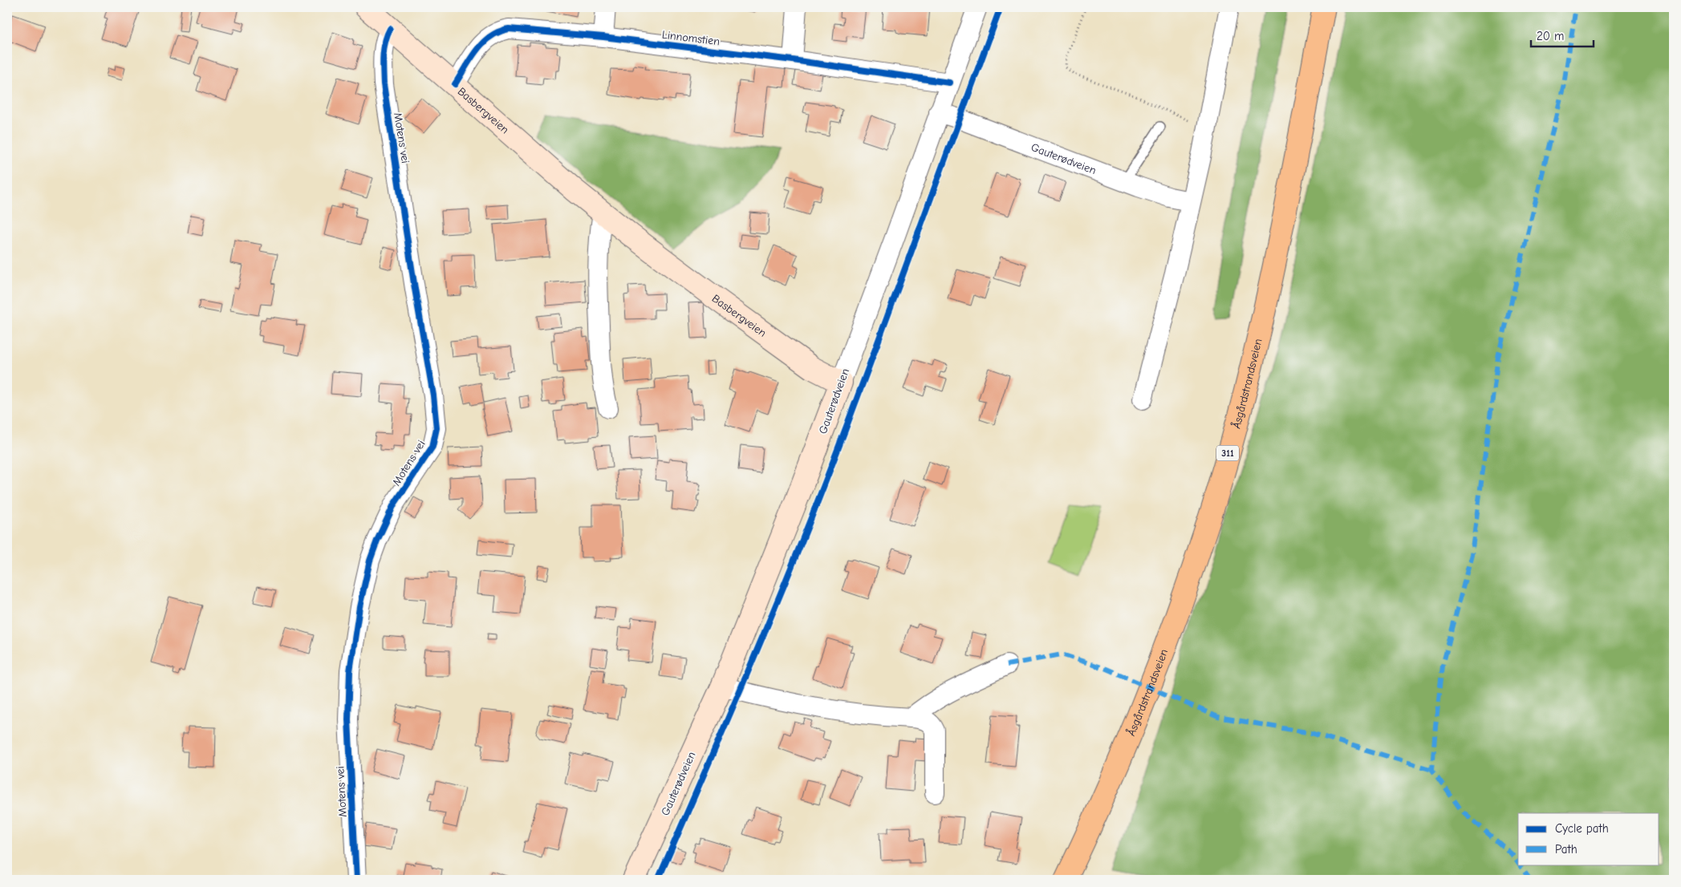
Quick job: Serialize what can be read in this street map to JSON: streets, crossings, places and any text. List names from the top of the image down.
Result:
{
  "streets": {
    "main road": [
      "Basbergveien",
      "Gauterødveien",
      "Åsgårdstrandsveien",
      "311"
    ],
    "street": ["Linnomstien", "Motens vei"]
  },
  "crossings": [
    ["Linnomstien", "Basbergveien"],
    ["Linnomstien", "Gauterødveien"],
    ["Basbergveien", "Motens vei"],
    ["Basbergveien", "Gauterødveien"]
  ],
  "legend": ["Cycle path", "Path"],
  "scale_bar": "20 m"
}
